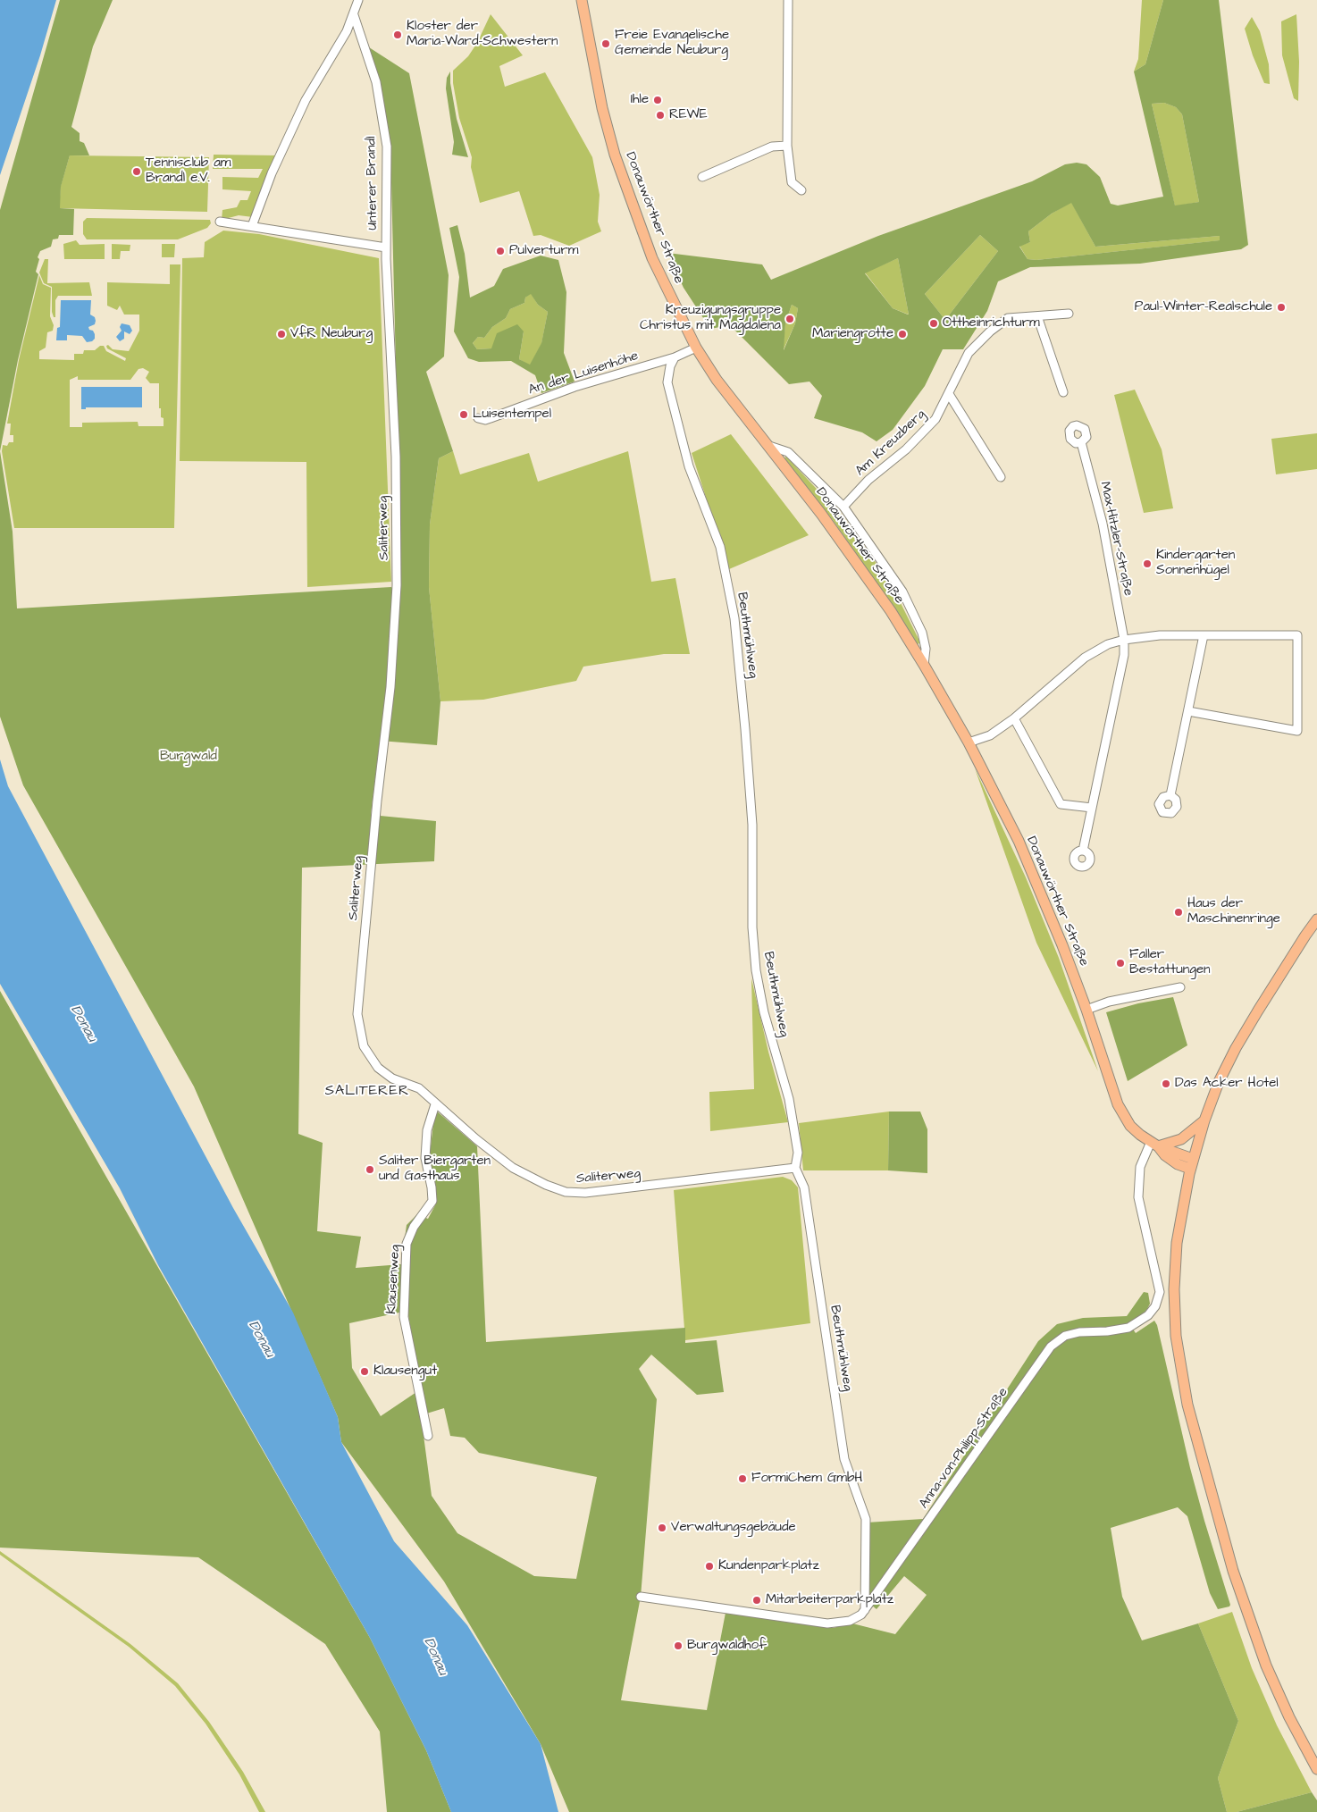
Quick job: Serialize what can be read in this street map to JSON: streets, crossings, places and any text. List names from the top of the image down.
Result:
{
  "streets": {
    "main road": ["Donauwörther Straße"],
    "street": [
      "Unterer Brandl",
      "An der Luisenhöhe",
      "Am Kreuzberg",
      "Saliterweg",
      "Max-Hitzler-Straße",
      "Beuthmühlweg",
      "Klausenweg",
      "Anna-von-Philipp-Straße"
    ]
  },
  "crossings": [
    ["Unterer Brandl", "Saliterweg"],
    ["Donauwörther Straße", "An der Luisenhöhe"],
    ["Donauwörther Straße", "Am Kreuzberg"],
    ["Donauwörther Straße", "Anna-von-Philipp-Straße"],
    ["An der Luisenhöhe", "Beuthmühlweg"],
    ["Saliterweg", "Beuthmühlweg"],
    ["Saliterweg", "Klausenweg"],
    ["Beuthmühlweg", "Anna-von-Philipp-Straße"]
  ],
  "districts": ["SALITERER"],
  "water": ["Donau"],
  "parks": ["Burgwald"],
  "places": [
    "Kloster der Maria-Ward-Schwestern",
    "Freie Evangelische Gemeinde Neuburg",
    "Ihle",
    "REWE",
    "Tennisclub am Brandl e.V.",
    "Pulverturm",
    "Paul-Winter-Realschule",
    "Kreuzigungsgruppe Christus mit Magdalena",
    "Ottheinrichturm",
    "VfR Neuburg",
    "Mariengrotte",
    "Luisentempel",
    "Kindergarten Sonnenhügel",
    "Haus der Maschinenringe",
    "Faller Bestattungen",
    "Das Acker Hotel",
    "Saliter Biergarten und Gasthaus",
    "Klausengut",
    "FormiChem GmbH",
    "Verwaltungsgebäude",
    "Kundenparkplatz",
    "Mitarbeiterparkplatz",
    "Burgwaldhof"
  ]
}
